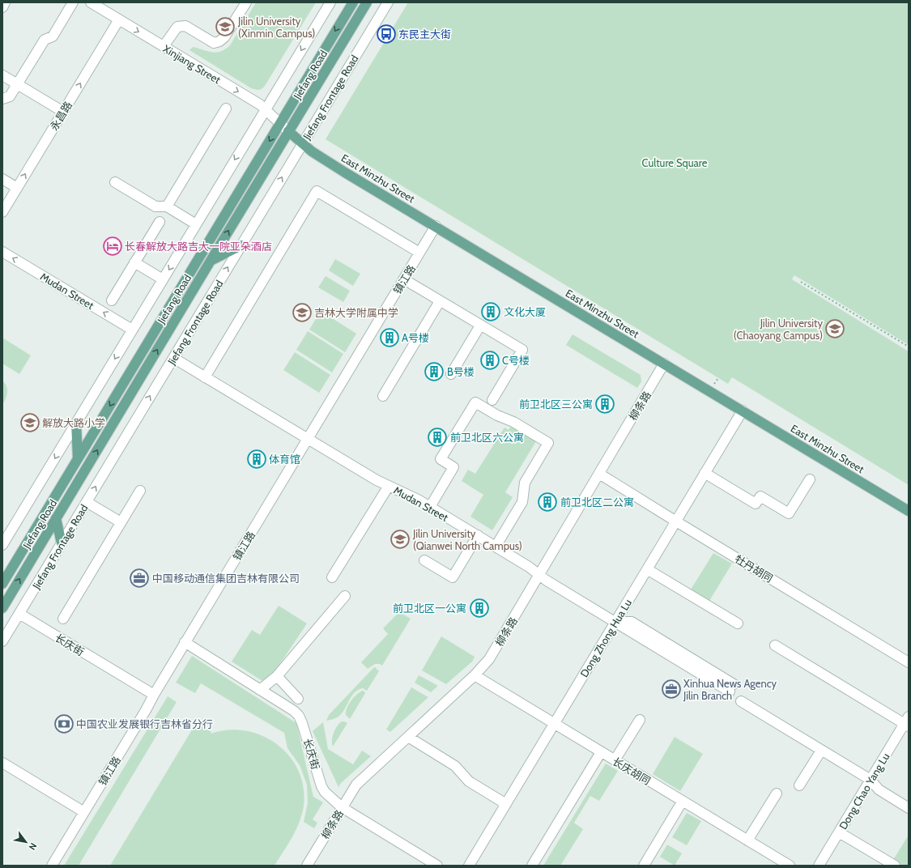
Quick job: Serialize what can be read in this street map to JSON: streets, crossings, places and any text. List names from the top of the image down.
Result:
{
  "streets": {
    "main road": ["Jiefang Road", "East Minzhu Street"],
    "street": [
      "Xinjiang Street",
      "Jiefang Frontage Road",
      "永昌路",
      "镇江路",
      "Mudan Street",
      "柳条路",
      "牡丹胡同",
      "Dong Zhong Hua Lu",
      "长庆街",
      "长庆胡同",
      "Dong Chao Yang Lu"
    ]
  },
  "crossings": [
    ["Xinjiang Street", "Jiefang Road"],
    ["Xinjiang Street", "永昌路"],
    ["Xinjiang Street", "East Minzhu Street"],
    ["Jiefang Road", "East Minzhu Street"],
    ["Jiefang Frontage Road", "East Minzhu Street"],
    ["Jiefang Frontage Road", "Mudan Street"],
    ["Jiefang Frontage Road", "长庆街"],
    ["East Minzhu Street", "镇江路"],
    ["East Minzhu Street", "柳条路"],
    ["East Minzhu Street", "Dong Zhong Hua Lu"],
    ["镇江路", "Mudan Street"],
    ["镇江路", "长庆街"],
    ["Mudan Street", "柳条路"],
    ["Mudan Street", "Dong Zhong Hua Lu"],
    ["柳条路", "牡丹胡同"],
    ["柳条路", "长庆街"],
    ["柳条路", "长庆胡同"],
    ["牡丹胡同", "Dong Zhong Hua Lu"],
    ["Dong Zhong Hua Lu", "长庆胡同"]
  ],
  "one_way": ["Xinjiang Street"],
  "parks": ["Culture Square"],
  "places": {
    "school or university": [
      "Jilin University (Xinmin Campus)",
      "吉林大学附属中学",
      "Jilin University (Chaoyang Campus)",
      "解放大路小学",
      "Jilin University (Qianwei North Campus)"
    ],
    "bus stop": ["东民主大街"],
    "hotel": ["长春解放大路吉大一院亚朵酒店"],
    "building": [
      "文化大厦",
      "A号楼",
      "C号楼",
      "B号楼",
      "前卫北区三公寓",
      "前卫北区六公寓",
      "体育馆",
      "前卫北区二公寓",
      "前卫北区一公寓"
    ],
    "office": ["中国移动通信集团吉林有限公司", "Xinhua News Agency Jilin Branch"],
    "bank": ["中国农业发展银行吉林省分行"]
  },
  "north": "bottom right"
}
